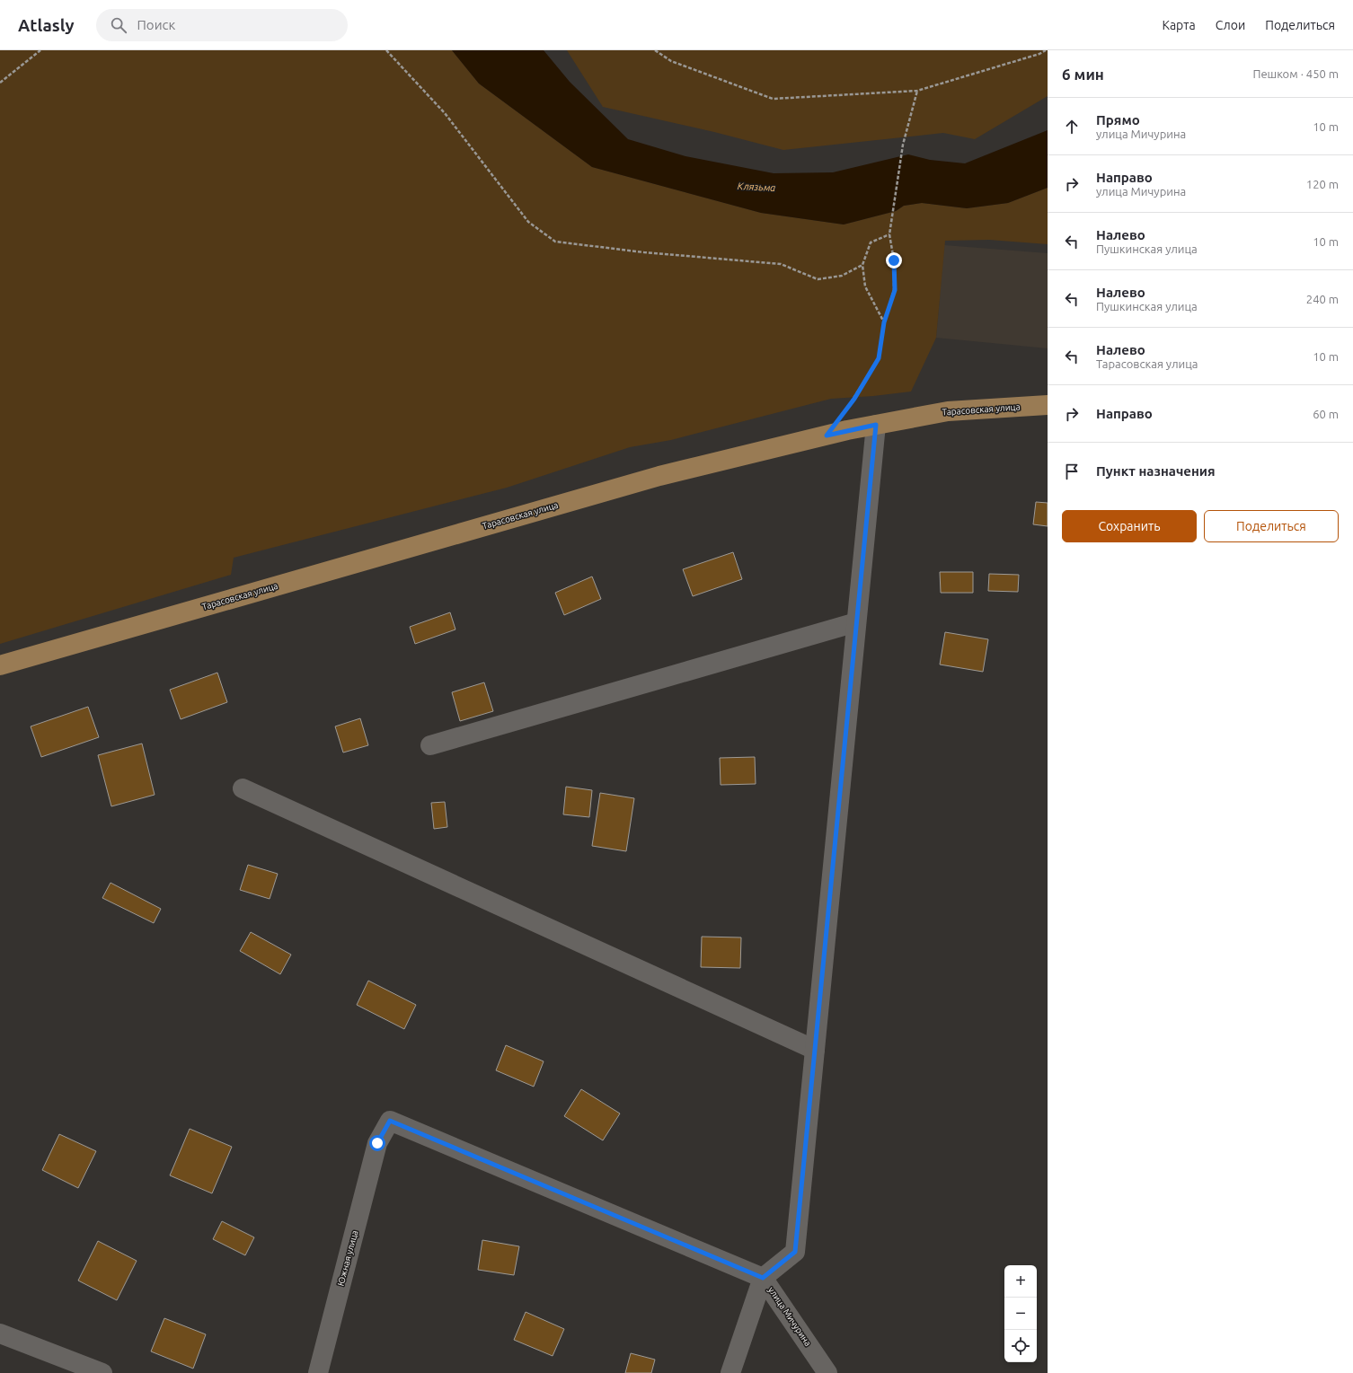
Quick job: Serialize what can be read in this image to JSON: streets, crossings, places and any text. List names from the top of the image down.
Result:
{
  "streets": {
    "main road": ["Тарасовская улица"],
    "street": ["Южная улица", "улица Мичурина"]
  },
  "crossings": [
    ["Южная улица", "улица Мичурина"]
  ],
  "water": ["Клязьма"],
  "page": {
    "header": "Atlasly",
    "search": "Поиск",
    "nav": ["Карта", "Слои", "Поделиться"],
    "heading": ["6 мин", "Пешком · 450 m"],
    "list": [
      ["Прямо", "улица Мичурина", "10 m"],
      ["Направо", "улица Мичурина", "120 m"],
      ["Налево", "Пушкинская улица", "10 m"],
      ["Налево", "Пушкинская улица", "240 m"],
      ["Налево", "Тарасовская улица", "10 m"],
      ["Направо", "60 m"],
      "Пункт назначения"
    ],
    "buttons": ["Сохранить", "Поделиться"],
    "map_buttons": ["+", "−"]
  }
}
